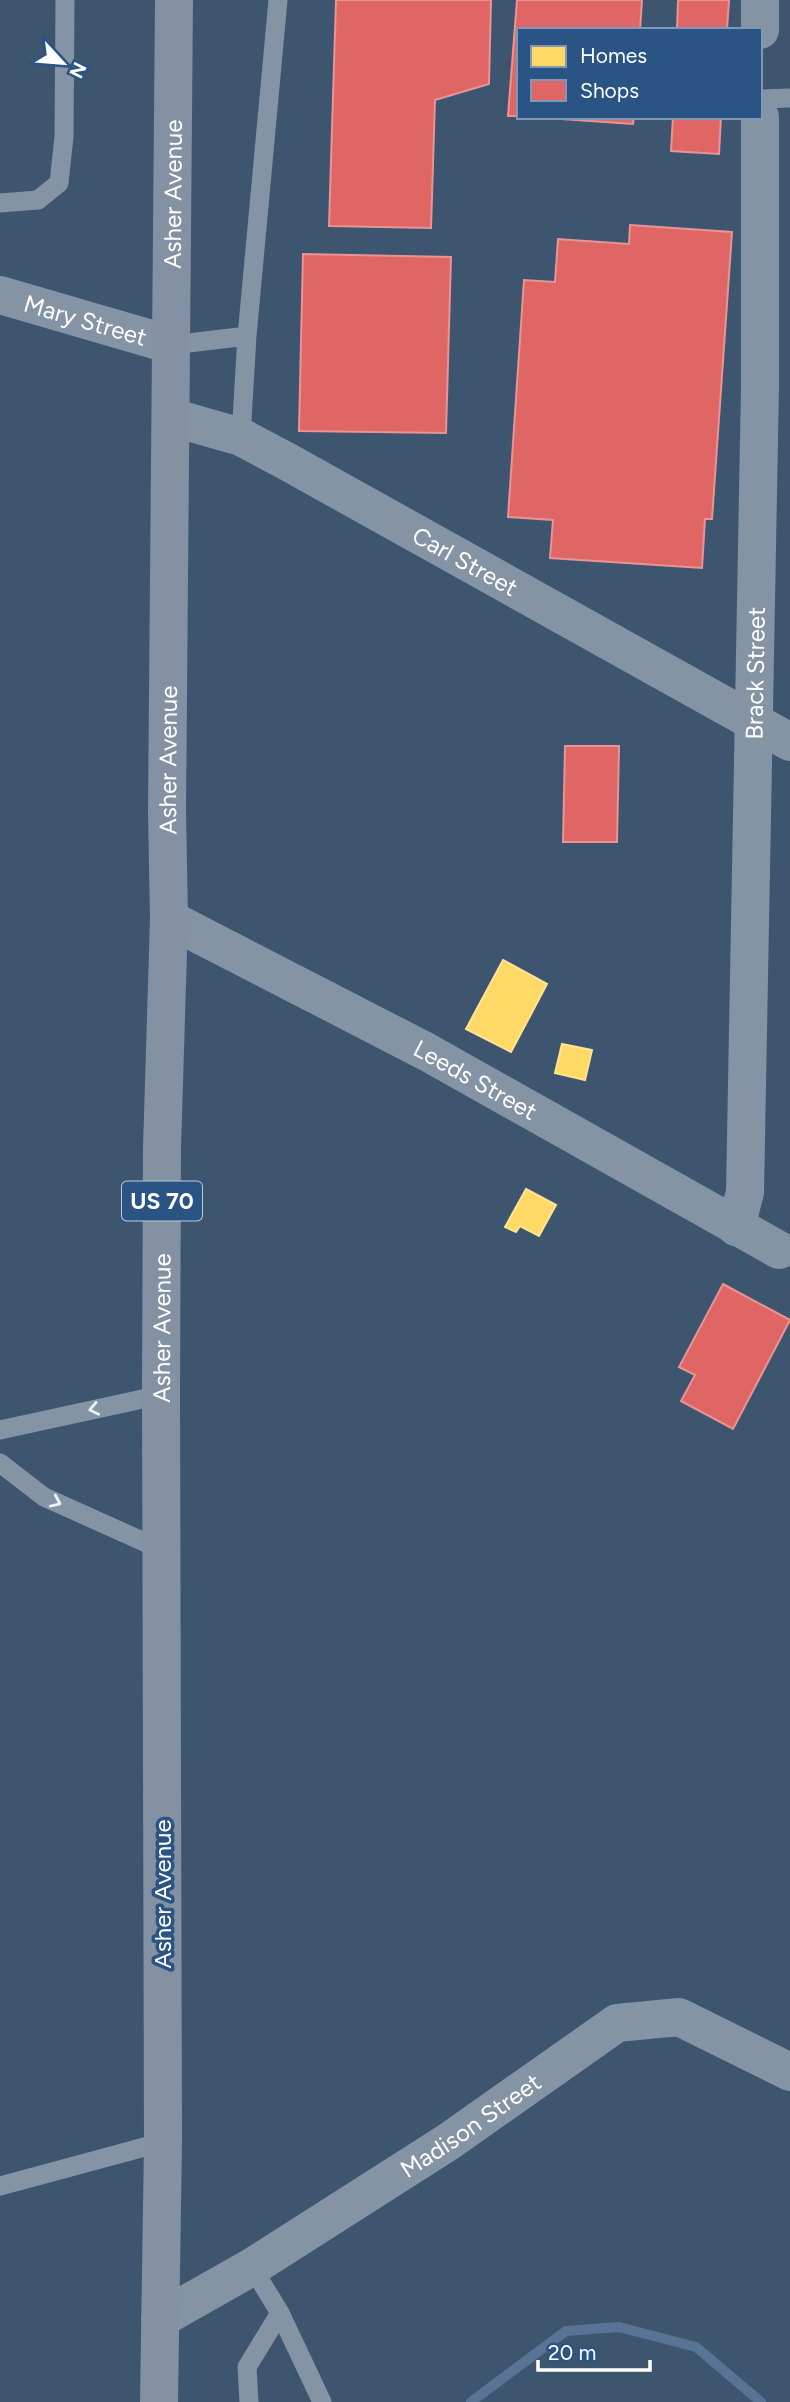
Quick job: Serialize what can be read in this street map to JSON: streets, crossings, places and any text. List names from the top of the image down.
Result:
{
  "streets": {
    "main road": ["Asher Avenue", "US 70"],
    "street": [
      "Mary Street",
      "Carl Street",
      "Brack Street",
      "Leeds Street",
      "Madison Street"
    ]
  },
  "crossings": [
    ["Asher Avenue", "Mary Street"],
    ["Asher Avenue", "Carl Street"],
    ["Asher Avenue", "Leeds Street"],
    ["Asher Avenue", "Madison Street"],
    ["Carl Street", "Brack Street"],
    ["Brack Street", "Leeds Street"]
  ],
  "legend": ["Homes", "Shops"],
  "scale_bar": "20 m",
  "north": "bottom right"
}
